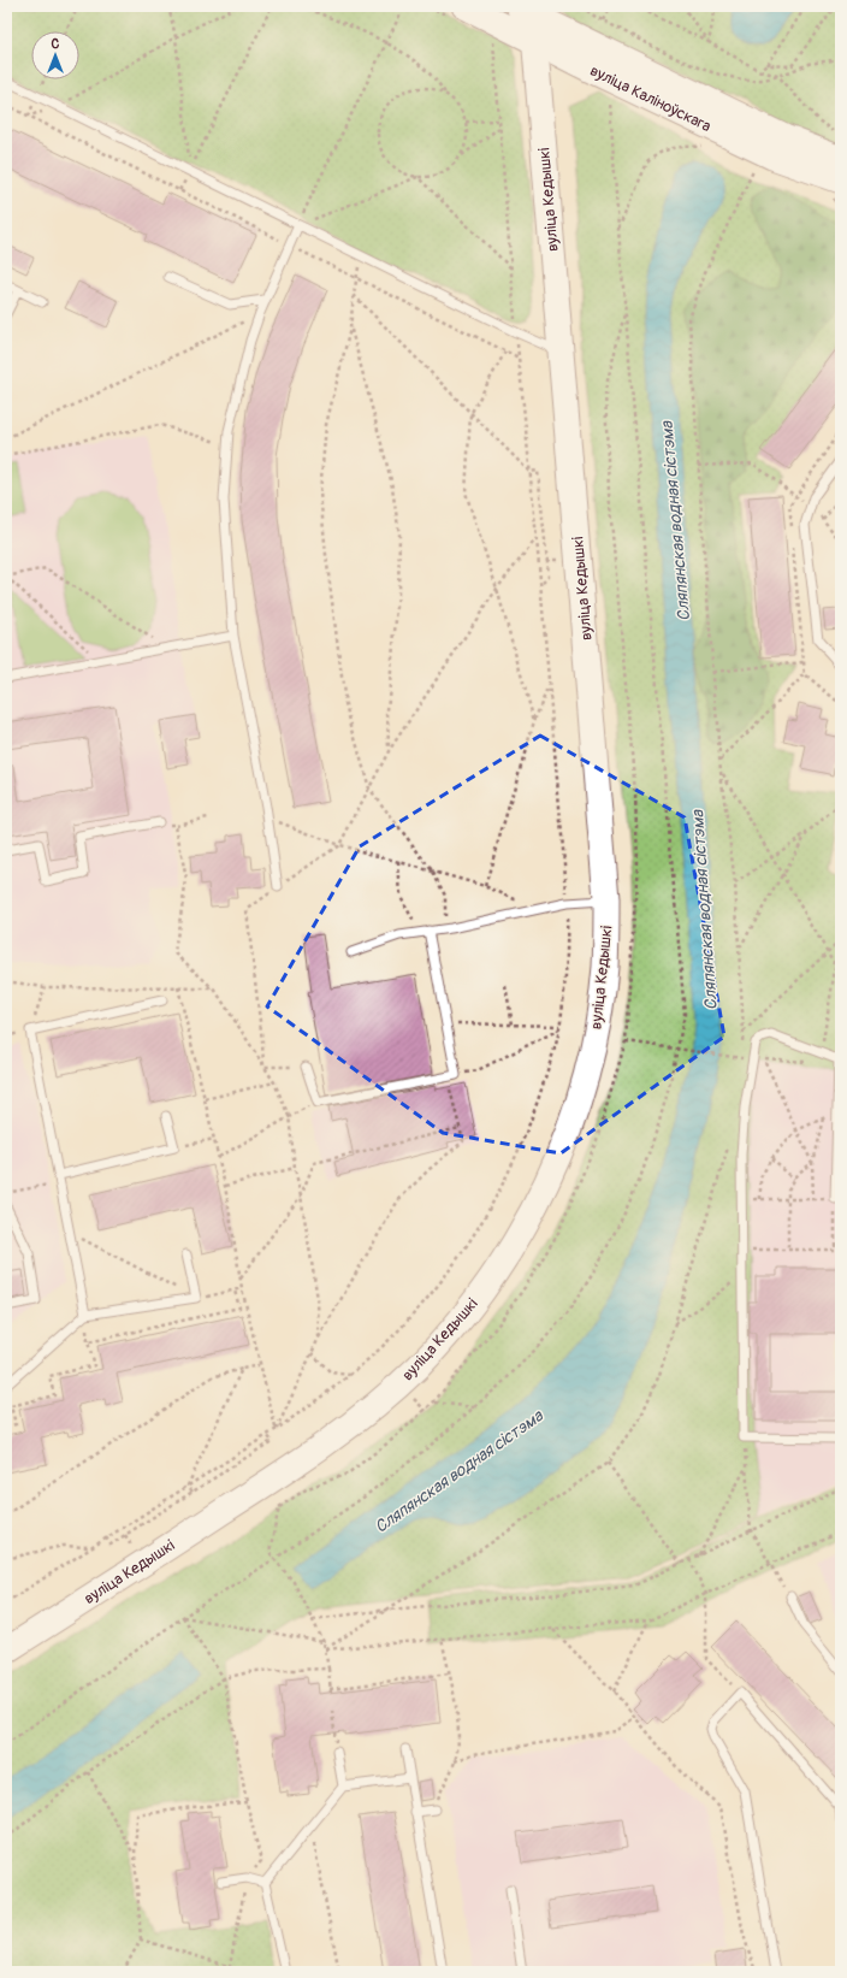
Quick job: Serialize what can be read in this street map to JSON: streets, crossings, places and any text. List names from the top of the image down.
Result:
{
  "streets": {
    "street": ["вуліца Каліноўскага", "вуліца Кедышкі"]
  },
  "crossings": [
    ["вуліца Каліноўскага", "вуліца Кедышкі"]
  ],
  "water": ["Сляпянская водная сістэма"],
  "north": "top"
}
